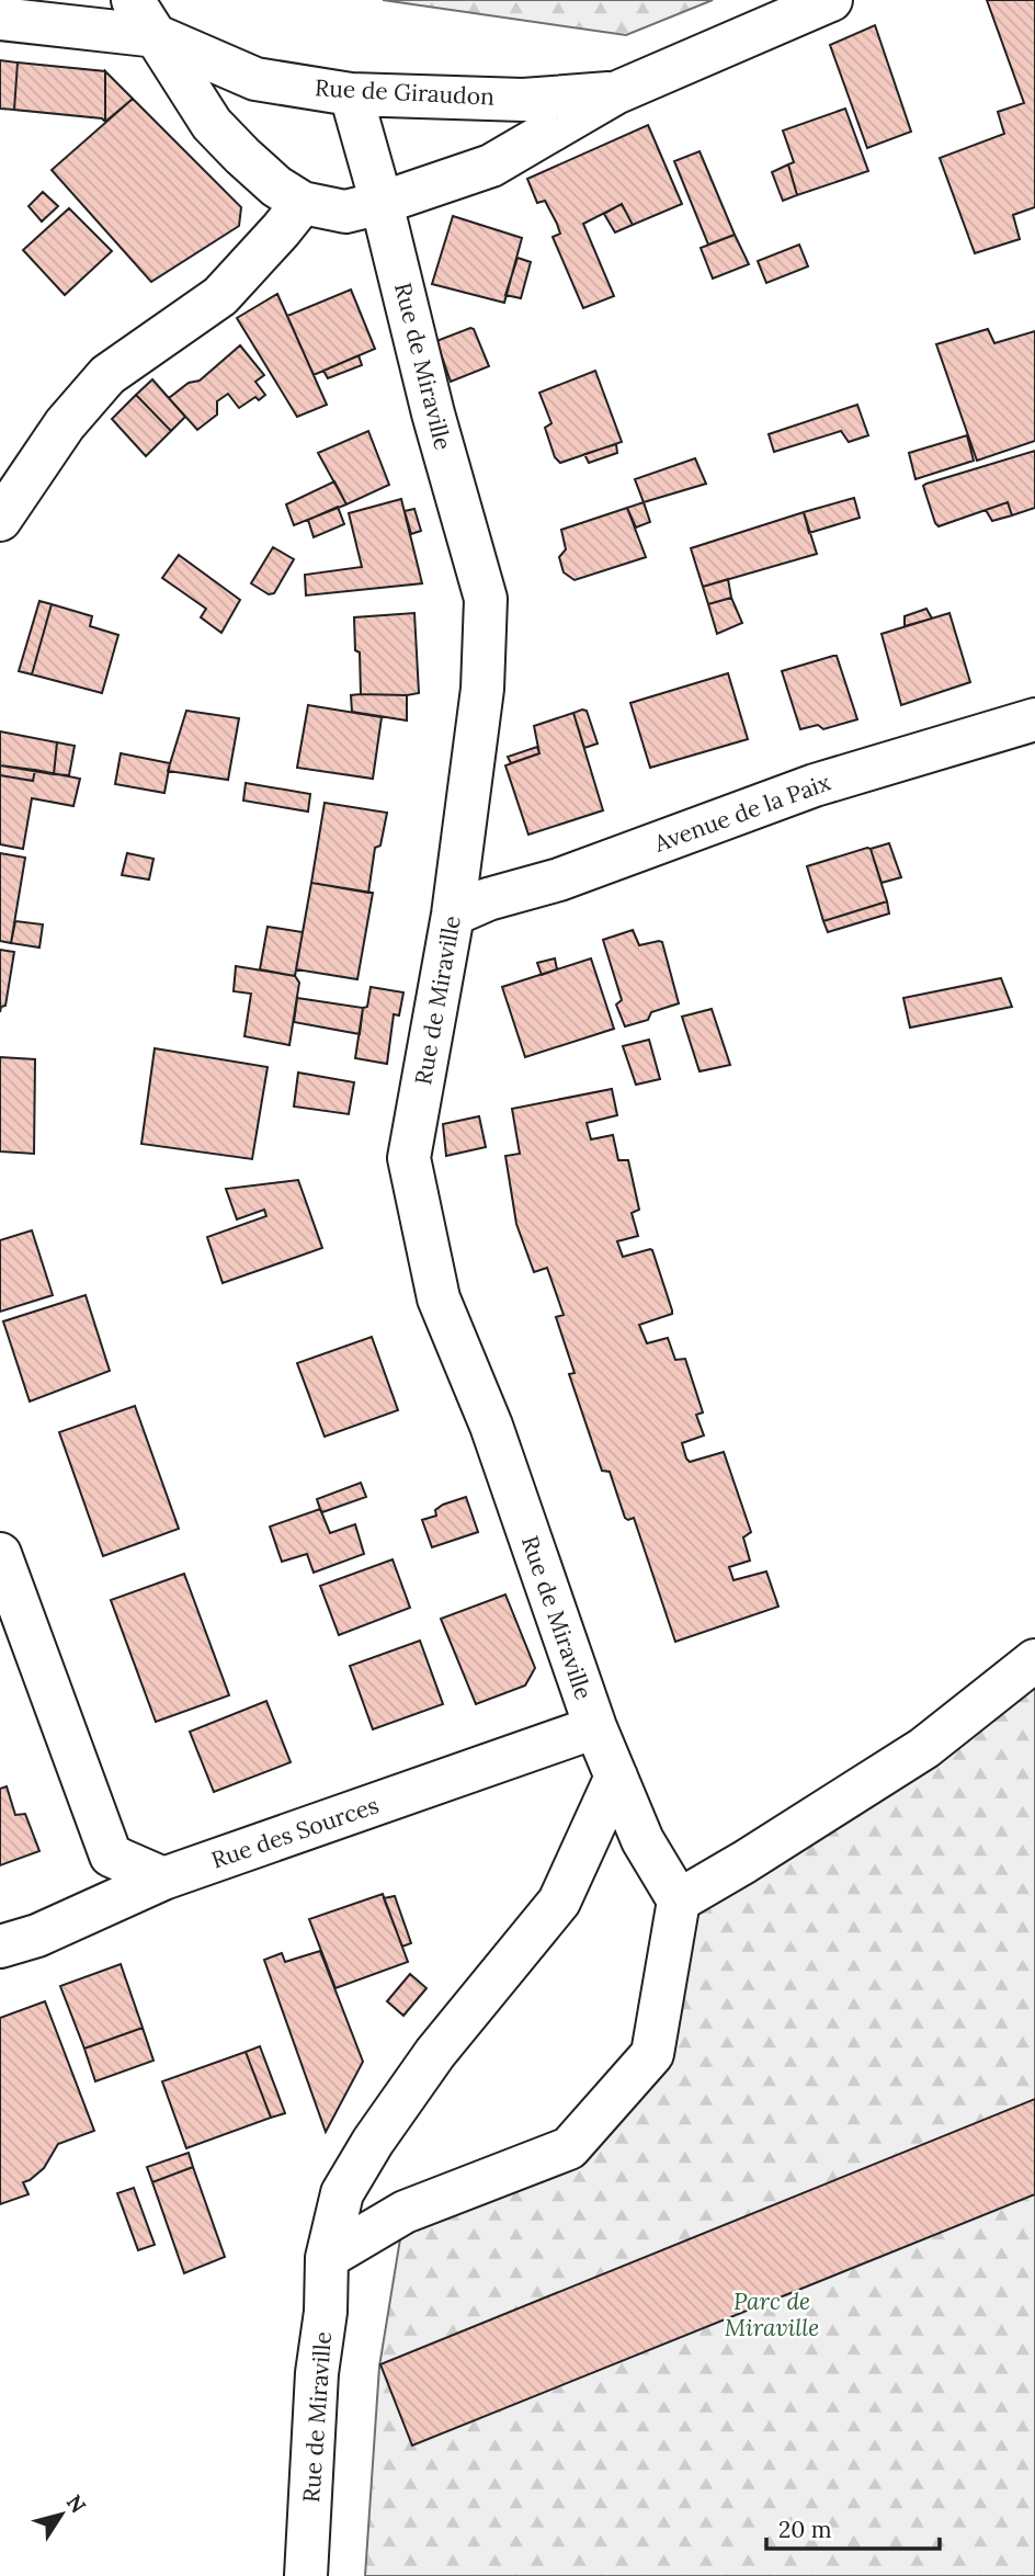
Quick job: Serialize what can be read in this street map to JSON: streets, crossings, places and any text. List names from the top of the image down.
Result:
{
  "streets": {
    "street": [
      "Rue de Giraudon",
      "Rue de Miraville",
      "Avenue de la Paix",
      "Rue des Sources"
    ]
  },
  "crossings": [
    ["Rue de Giraudon", "Rue de Miraville"],
    ["Rue de Miraville", "Avenue de la Paix"],
    ["Rue de Miraville", "Rue des Sources"]
  ],
  "parks": ["Parc de Miraville"],
  "scale_bar": "20 m",
  "north": "top right"
}
